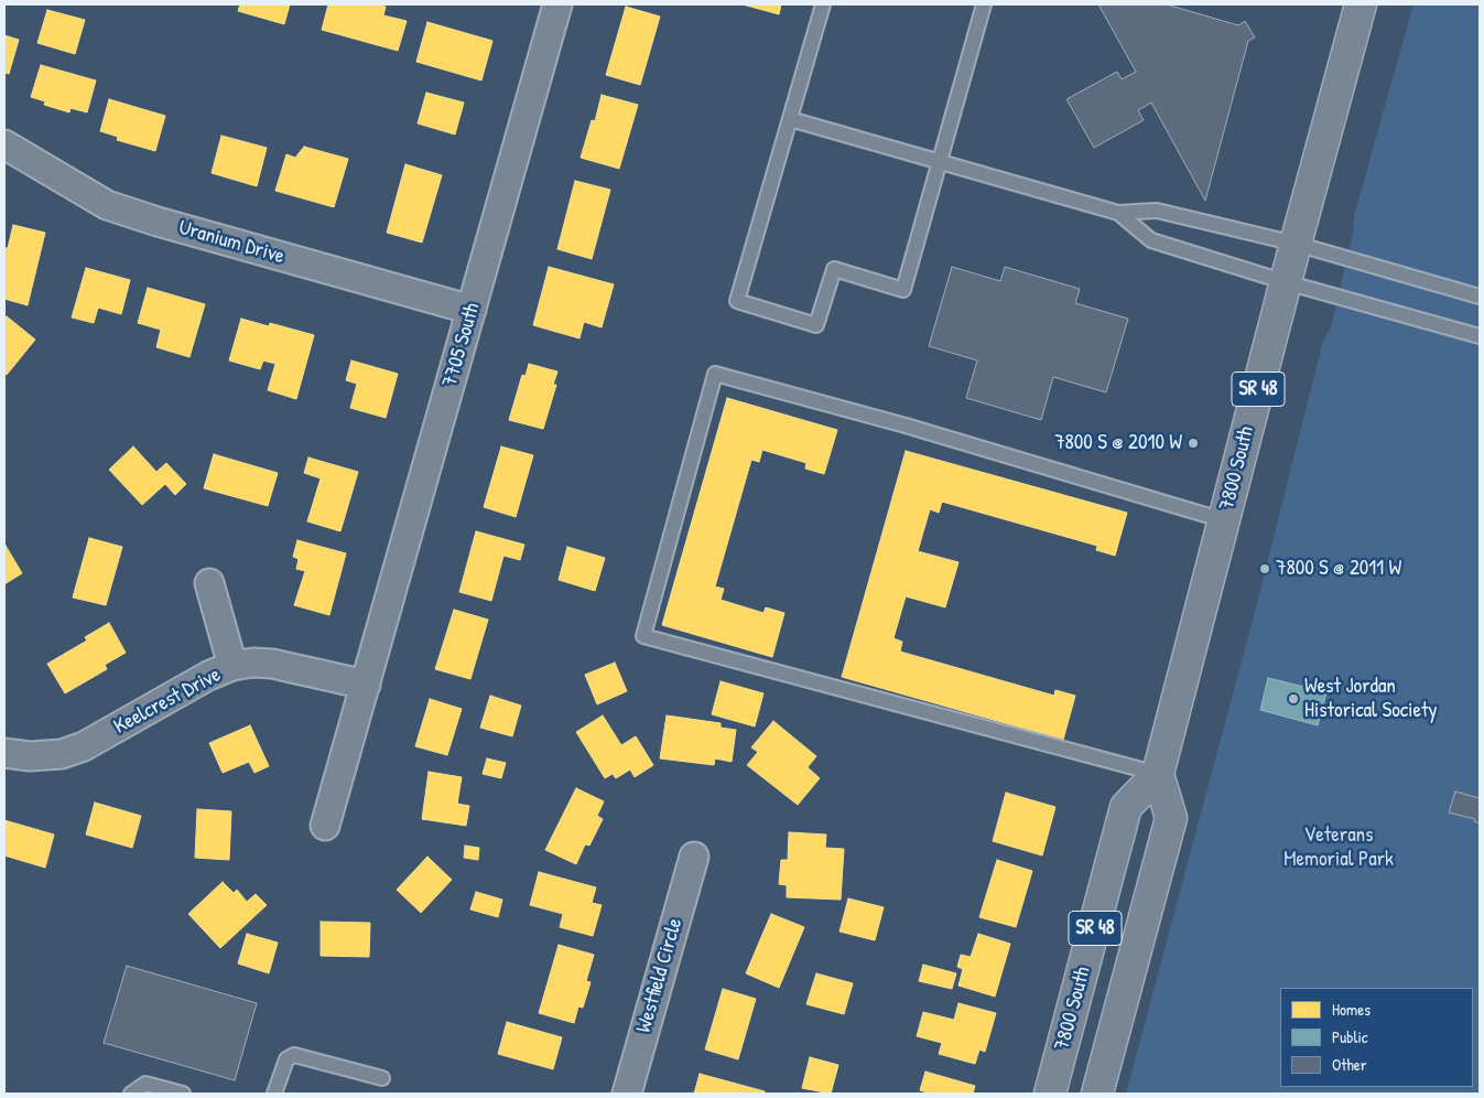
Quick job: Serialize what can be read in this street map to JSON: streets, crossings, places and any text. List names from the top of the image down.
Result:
{
  "streets": {
    "main road": ["SR 48", "7800 South"],
    "street": [
      "Uranium Drive",
      "7705 South",
      "Keelcrest Drive",
      "Westfield Circle"
    ]
  },
  "crossings": [
    ["Uranium Drive", "7705 South"],
    ["7705 South", "Keelcrest Drive"],
    ["SR 48", "7800 South"]
  ],
  "parks": ["Veterans Memorial Park"],
  "places": ["7800 S @ 2010 W", "7800 S @ 2011 W", "West Jordan Historical Society"],
  "legend": ["Homes", "Public", "Other"]
}
